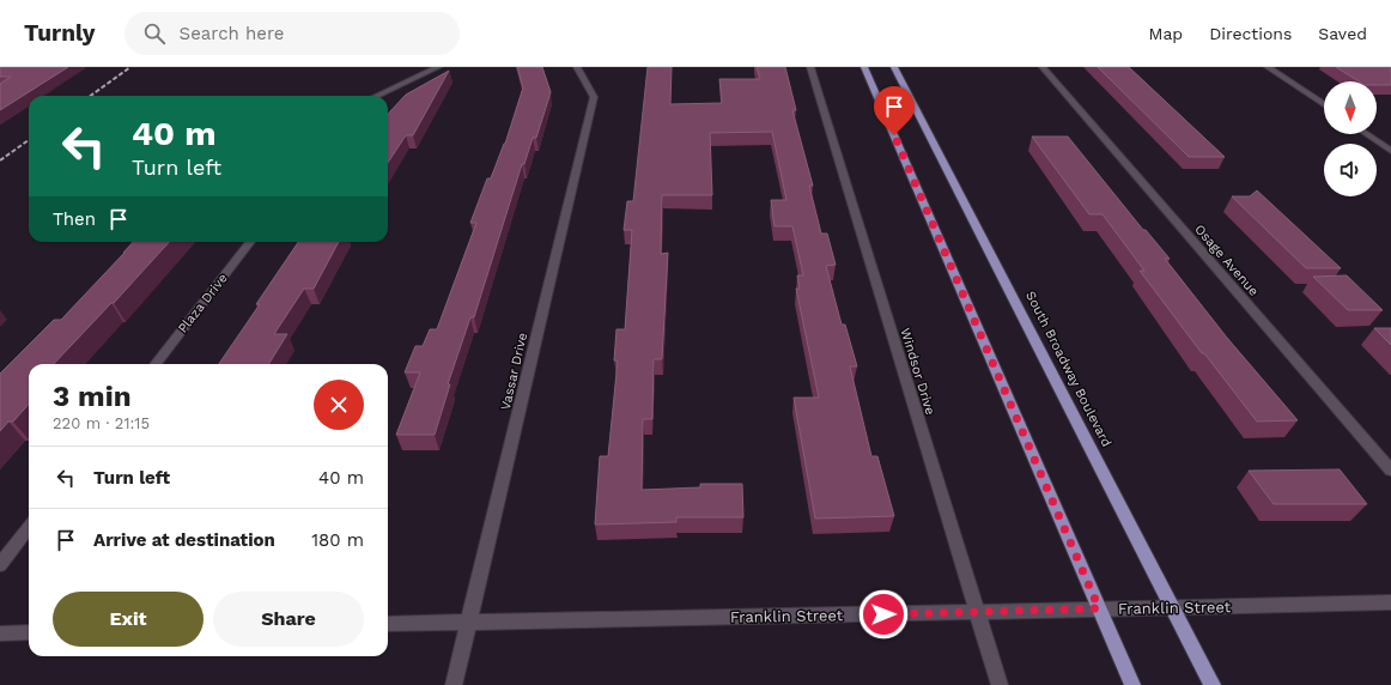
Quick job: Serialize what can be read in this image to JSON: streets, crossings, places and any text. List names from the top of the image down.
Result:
{
  "streets": {
    "main road": ["South Broadway Boulevard"],
    "street": [
      "Osage Avenue",
      "Plaza Drive",
      "Vassar Drive",
      "Windsor Drive",
      "Franklin Street"
    ]
  },
  "crossings": [
    ["South Broadway Boulevard", "Franklin Street"],
    ["Vassar Drive", "Franklin Street"],
    ["Windsor Drive", "Franklin Street"]
  ],
  "north": "bottom",
  "page": {
    "header": "Turnly",
    "search": "Search here",
    "nav": ["Map", "Directions", "Saved"],
    "turn": ["40 m", "Turn left"],
    "then": "Then",
    "heading": ["3 min", "220 m · 21:15"],
    "list": [
      {
        "name": "Turn left",
        "value": "40 m"
      },
      {
        "name": "Arrive at destination",
        "value": "180 m"
      }
    ],
    "buttons": ["Exit", "Share"]
  }
}
